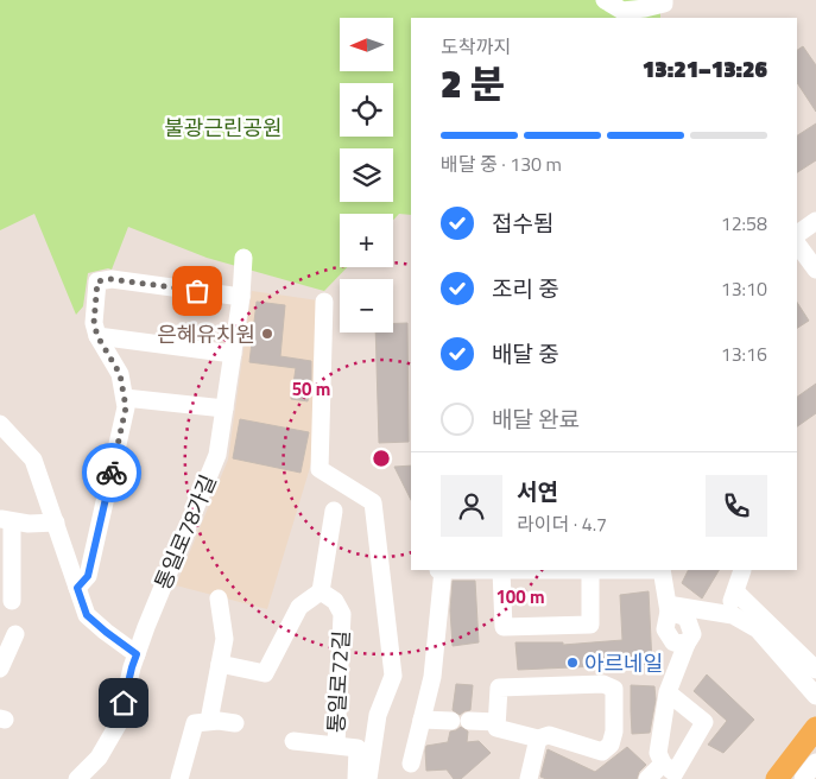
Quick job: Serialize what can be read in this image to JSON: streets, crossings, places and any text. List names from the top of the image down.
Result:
{
  "streets": {
    "street": ["통일로78가길", "통일로72길"]
  },
  "parks": ["불광근린공원"],
  "places": ["은혜유치원", "아르네일"],
  "north": "left",
  "page": {
    "map_buttons": ["+", "−"],
    "heading": ["2 분", "도착까지", "13:21–13:26"],
    "panel": ["서연", "라이더 · 4.7"],
    "bar": "배달 중 · 130 m",
    "list": [
      ["접수됨", "12:58"],
      ["조리 중", "13:10"],
      ["배달 중", "13:16"],
      "배달 완료"
    ]
  },
  "rings": ["50 m", "100 m"]
}
